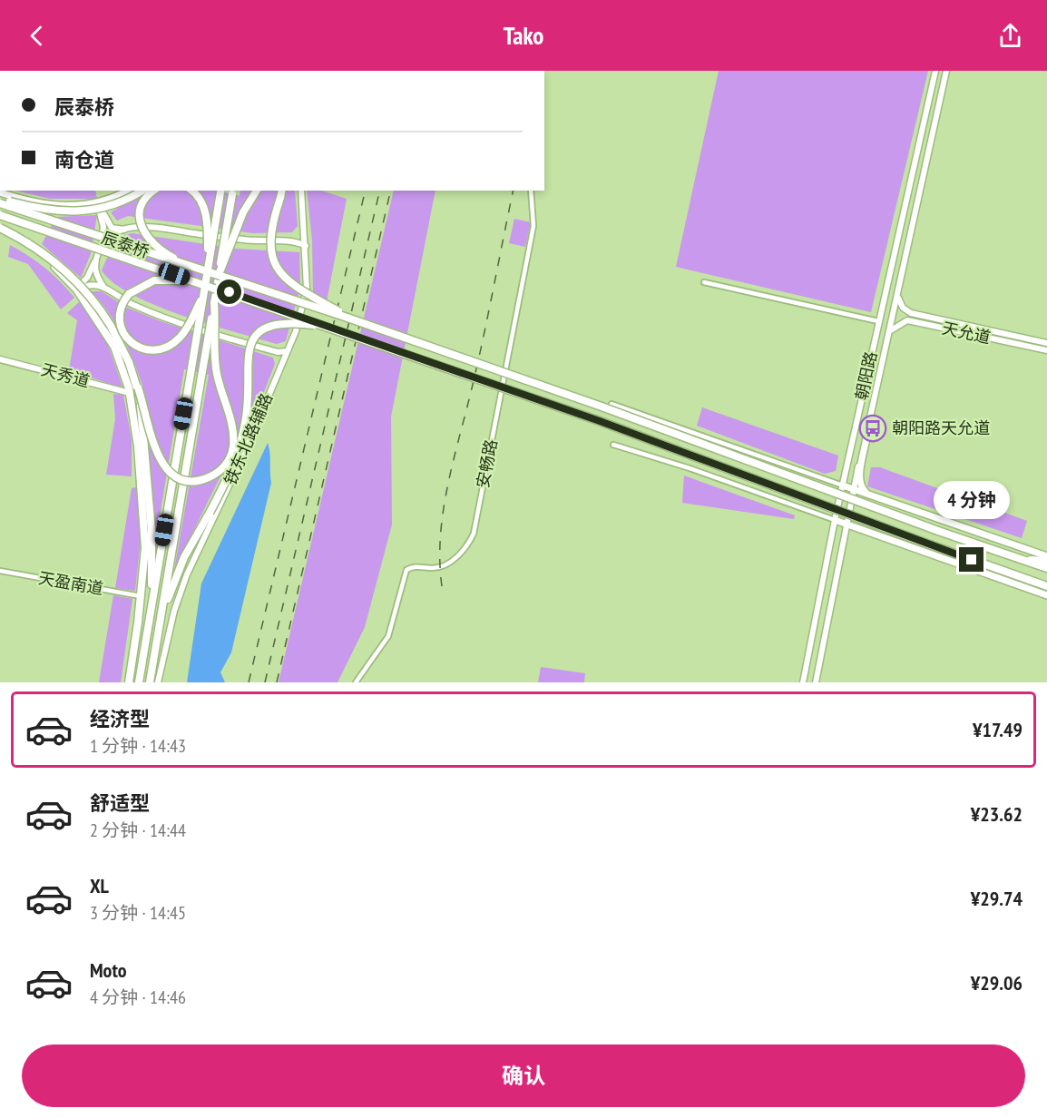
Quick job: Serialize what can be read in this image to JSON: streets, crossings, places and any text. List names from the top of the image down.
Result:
{
  "streets": {
    "highway": ["辰泰桥"],
    "street": [
      "天允道",
      "天秀道",
      "朝阳路",
      "铁东北路辅路",
      "安畅路",
      "天盈南道"
    ]
  },
  "crossings": [
    ["天允道", "朝阳路"]
  ],
  "places": {
    "bus stop": ["朝阳路天允道"]
  },
  "page": {
    "header": "Tako",
    "banner": ["辰泰桥", "南仓道"],
    "bubble": "4 分钟",
    "list": [
      {
        "name": "经济型",
        "note": "1 分钟 · 14:43",
        "value": "¥17.49"
      },
      {
        "name": "舒适型",
        "note": "2 分钟 · 14:44",
        "value": "¥23.62"
      },
      {
        "name": "XL",
        "note": "3 分钟 · 14:45",
        "value": "¥29.74"
      },
      {
        "name": "Moto",
        "note": "4 分钟 · 14:46",
        "value": "¥29.06"
      }
    ],
    "buttons": "确认"
  }
}
